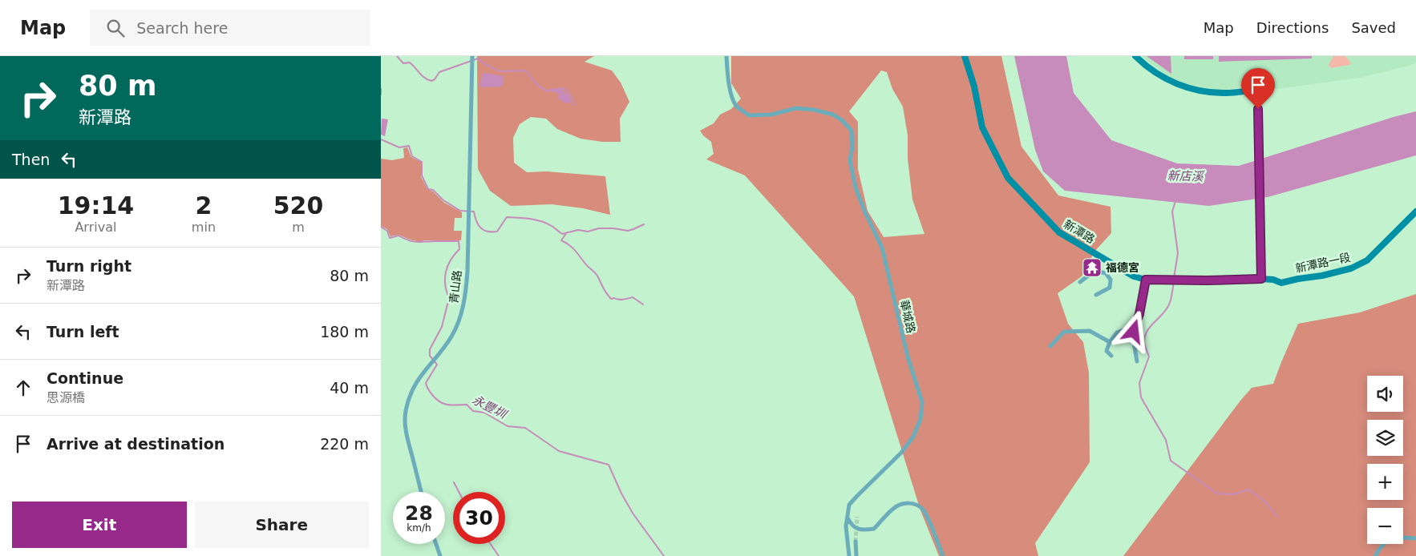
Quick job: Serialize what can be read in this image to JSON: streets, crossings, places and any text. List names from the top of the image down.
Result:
{
  "streets": {
    "street": [
      "新潭路",
      "新潭路一段",
      "青山路",
      "華城路"
    ]
  },
  "crossings": [
    ["新潭路", "新潭路一段"]
  ],
  "water": ["新店溪", "永豐圳"],
  "places": {
    "temple": ["福德宮"]
  },
  "page": {
    "header": "Map",
    "search": "Search here",
    "nav": ["Map", "Directions", "Saved"],
    "turn": ["80 m", "新潭路"],
    "then": "Then",
    "eta": [
      "19:14",
      "Arrival",
      "2",
      "min",
      "520",
      "m"
    ],
    "list": [
      {
        "name": "Turn right",
        "note": "新潭路",
        "value": "80 m"
      },
      {
        "name": "Turn left",
        "value": "180 m"
      },
      {
        "name": "Continue",
        "note": "思源橋",
        "value": "40 m"
      },
      {
        "name": "Arrive at destination",
        "value": "220 m"
      }
    ],
    "map_buttons": ["+", "−"],
    "speed": "28 km/h",
    "limit": "30",
    "buttons": ["Exit", "Share"]
  }
}
